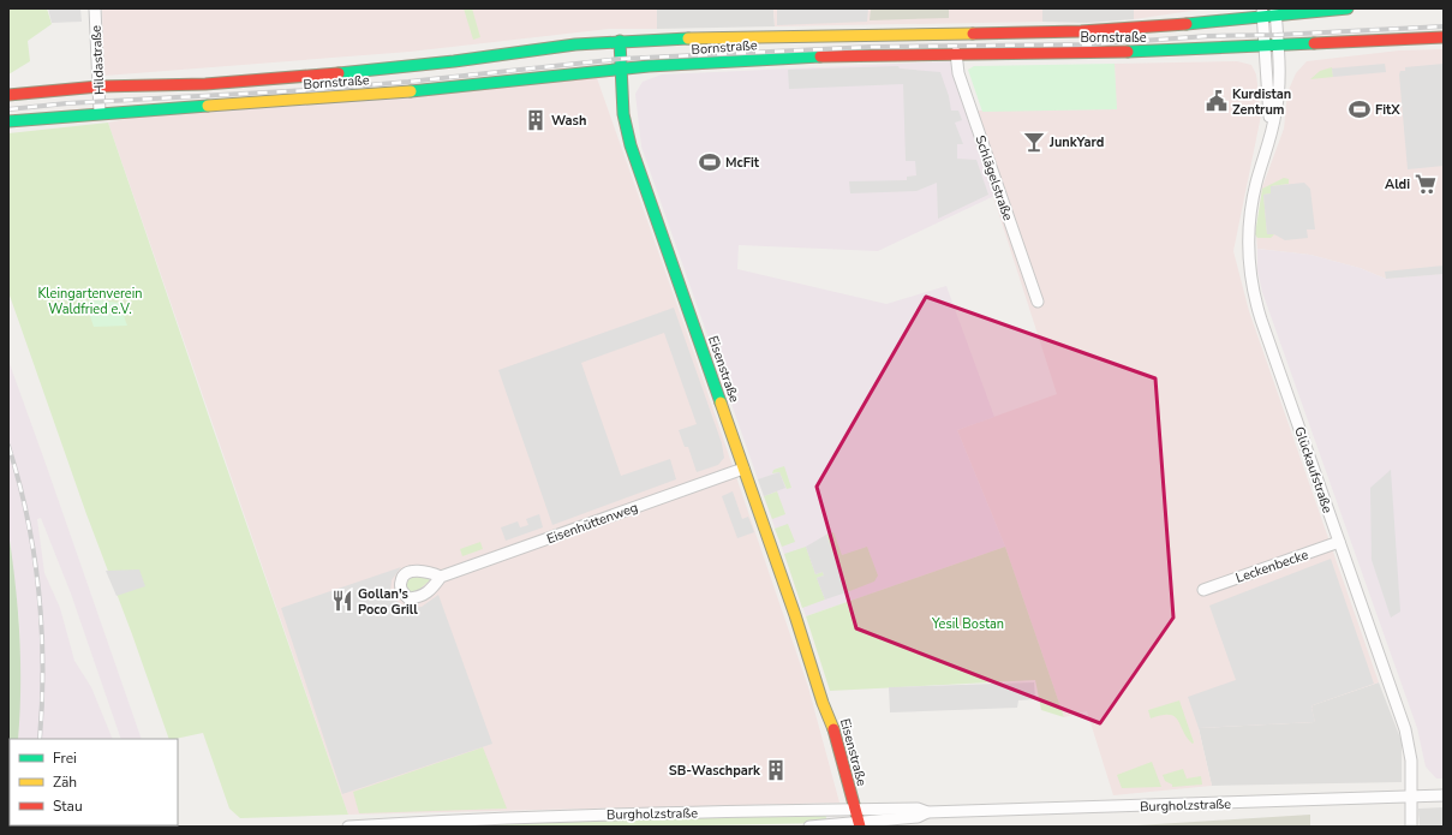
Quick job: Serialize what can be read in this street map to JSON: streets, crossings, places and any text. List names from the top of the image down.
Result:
{
  "streets": {
    "main road": ["Bornstraße", "Eisenstraße"],
    "street": [
      "Hildastraße",
      "Schlägelstraße",
      "Glückaufstraße",
      "Eisenhüttenweg",
      "Leckenbecke",
      "Burgholzstraße"
    ]
  },
  "crossings": [
    ["Bornstraße", "Hildastraße"],
    ["Bornstraße", "Schlägelstraße"],
    ["Bornstraße", "Eisenstraße"],
    ["Bornstraße", "Glückaufstraße"],
    ["Eisenstraße", "Eisenhüttenweg"],
    ["Eisenstraße", "Burgholzstraße"],
    ["Glückaufstraße", "Leckenbecke"],
    ["Glückaufstraße", "Burgholzstraße"]
  ],
  "parks": ["Kleingartenverein Waldfried e.V.", "Yesil Bostan"],
  "places": {
    "public building": ["Kurdistan Zentrum"],
    "sports": ["FitX", "McFit"],
    "building": ["Wash", "SB-Waschpark"],
    "bar": ["JunkYard"],
    "supermarket": ["Aldi"],
    "restaurant": ["Gollan's Poco Grill"]
  },
  "legend": ["Frei", "Zäh", "Stau"]
}
